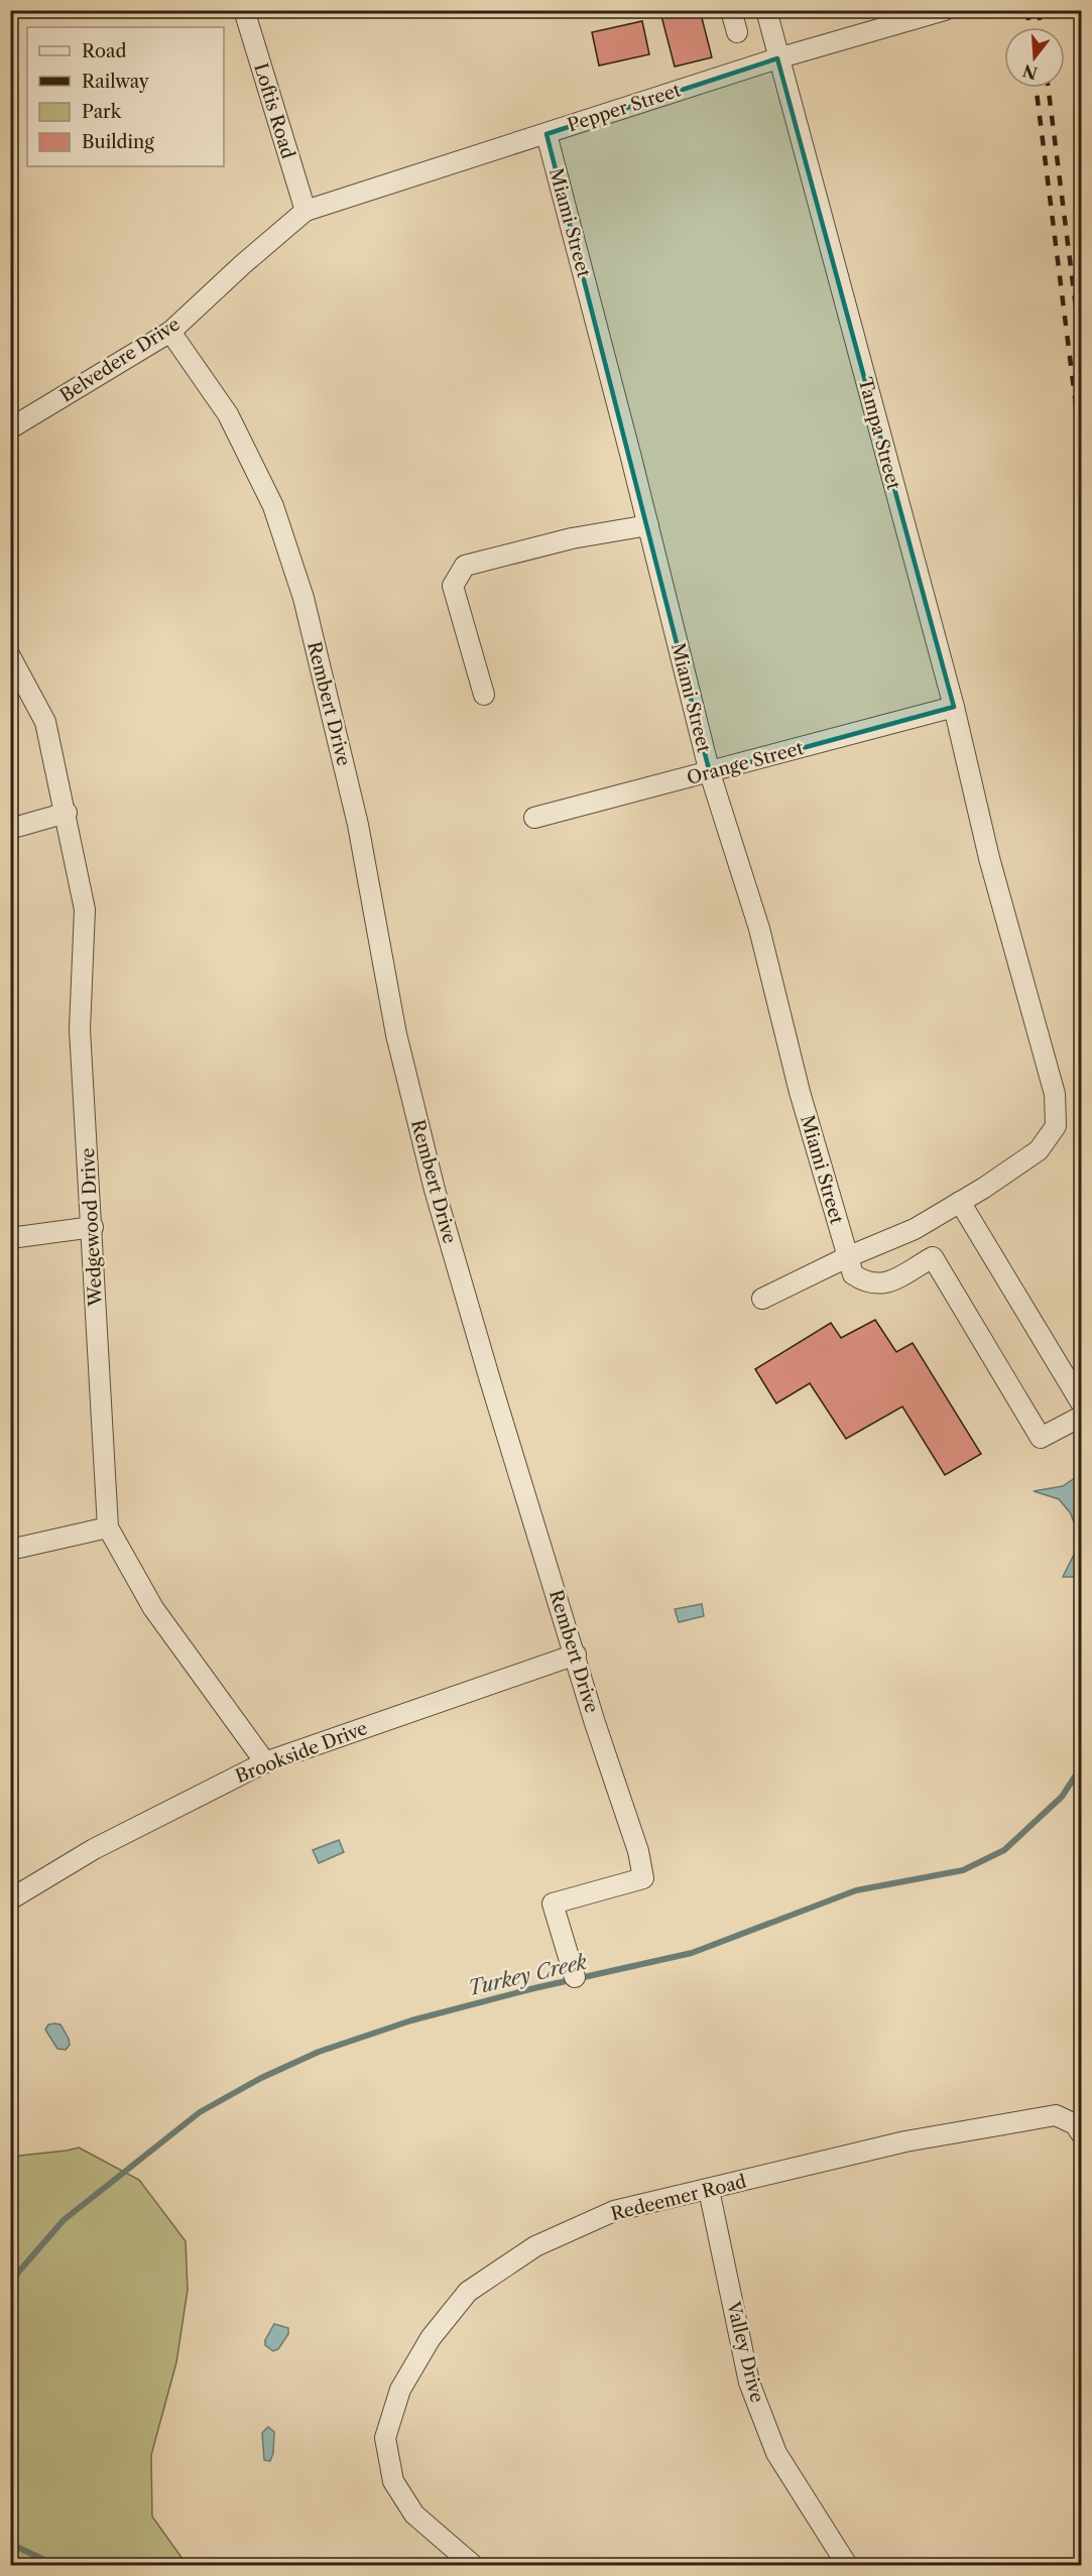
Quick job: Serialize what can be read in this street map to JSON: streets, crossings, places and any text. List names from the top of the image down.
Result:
{
  "streets": {
    "street": [
      "Pepper Street",
      "Loftis Road",
      "Miami Street",
      "Belvedere Drive",
      "Tampa Street",
      "Rembert Drive",
      "Orange Street",
      "Wedgewood Drive",
      "Brookside Drive",
      "Redeemer Road",
      "Valley Drive"
    ]
  },
  "crossings": [
    ["Pepper Street", "Loftis Road"],
    ["Pepper Street", "Miami Street"],
    ["Pepper Street", "Belvedere Drive"],
    ["Pepper Street", "Tampa Street"],
    ["Loftis Road", "Belvedere Drive"],
    ["Miami Street", "Tampa Street"],
    ["Miami Street", "Orange Street"],
    ["Belvedere Drive", "Rembert Drive"],
    ["Tampa Street", "Orange Street"],
    ["Rembert Drive", "Brookside Drive"],
    ["Wedgewood Drive", "Brookside Drive"],
    ["Redeemer Road", "Valley Drive"]
  ],
  "water": ["Turkey Creek"],
  "legend": [
    "Road",
    "Railway",
    "Park",
    "Building"
  ],
  "north": "bottom"
}
